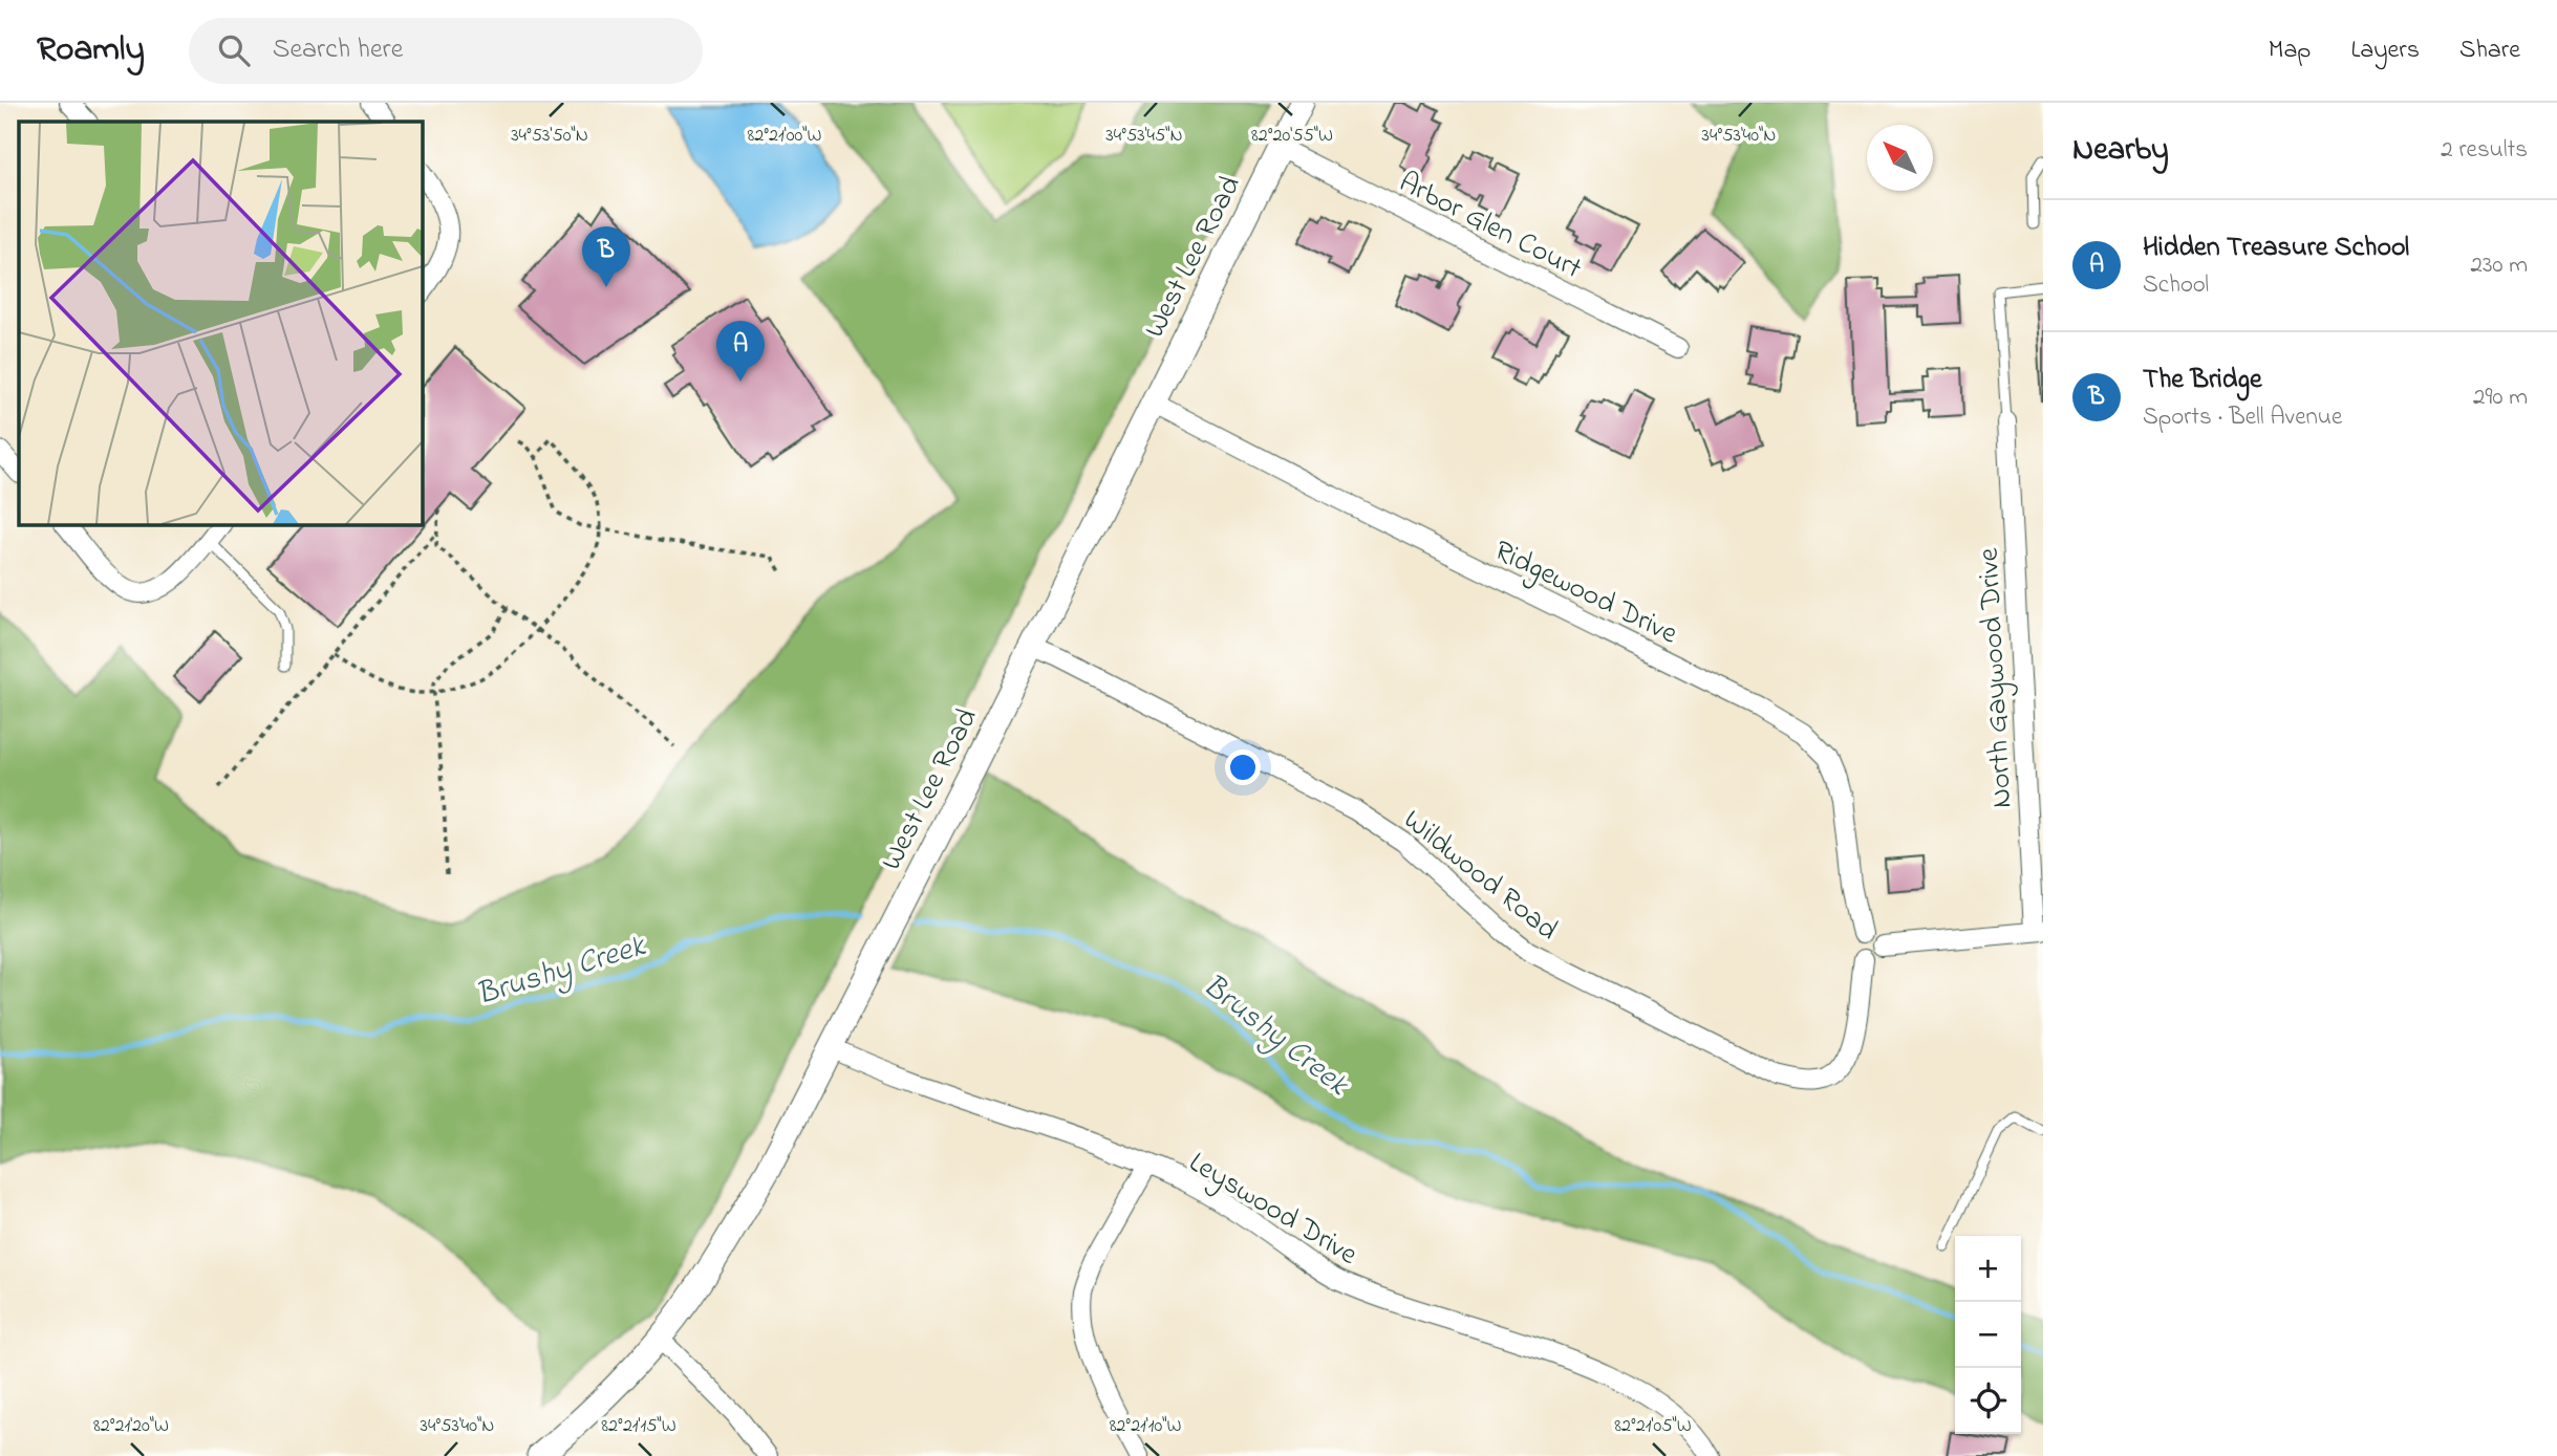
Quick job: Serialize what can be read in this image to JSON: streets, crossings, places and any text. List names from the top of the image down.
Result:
{
  "streets": {
    "street": [
      "Arbor Glen Court",
      "West Lee Road",
      "Ridgewood Drive",
      "North Gaywood Drive",
      "Wildwood Road",
      "Leyswood Drive"
    ]
  },
  "crossings": [
    ["Arbor Glen Court", "West Lee Road"],
    ["West Lee Road", "Ridgewood Drive"],
    ["West Lee Road", "Wildwood Road"],
    ["West Lee Road", "Leyswood Drive"],
    ["Ridgewood Drive", "Wildwood Road"]
  ],
  "water": ["Brushy Creek"],
  "north": "top left",
  "page": {
    "header": "Roamly",
    "search": "Search here",
    "nav": ["Map", "Layers", "Share"],
    "heading": ["Nearby", "2 results"],
    "list": [
      {
        "mark": "A",
        "name": "Hidden Treasure School",
        "note": "School",
        "value": "230 m"
      },
      {
        "mark": "B",
        "name": "The Bridge",
        "note": "Sports · Bell Avenue",
        "value": "290 m"
      }
    ],
    "pins": ["B", "A"],
    "map_buttons": ["+", "−"]
  },
  "coordinates": [
    "82°21'00\"W",
    "82°20'55\"W",
    "34°53'50\"N",
    "34°53'45\"N",
    "34°53'40\"N",
    "82°21'20\"W",
    "82°21'15\"W",
    "82°21'10\"W",
    "82°21'05\"W"
  ]
}
